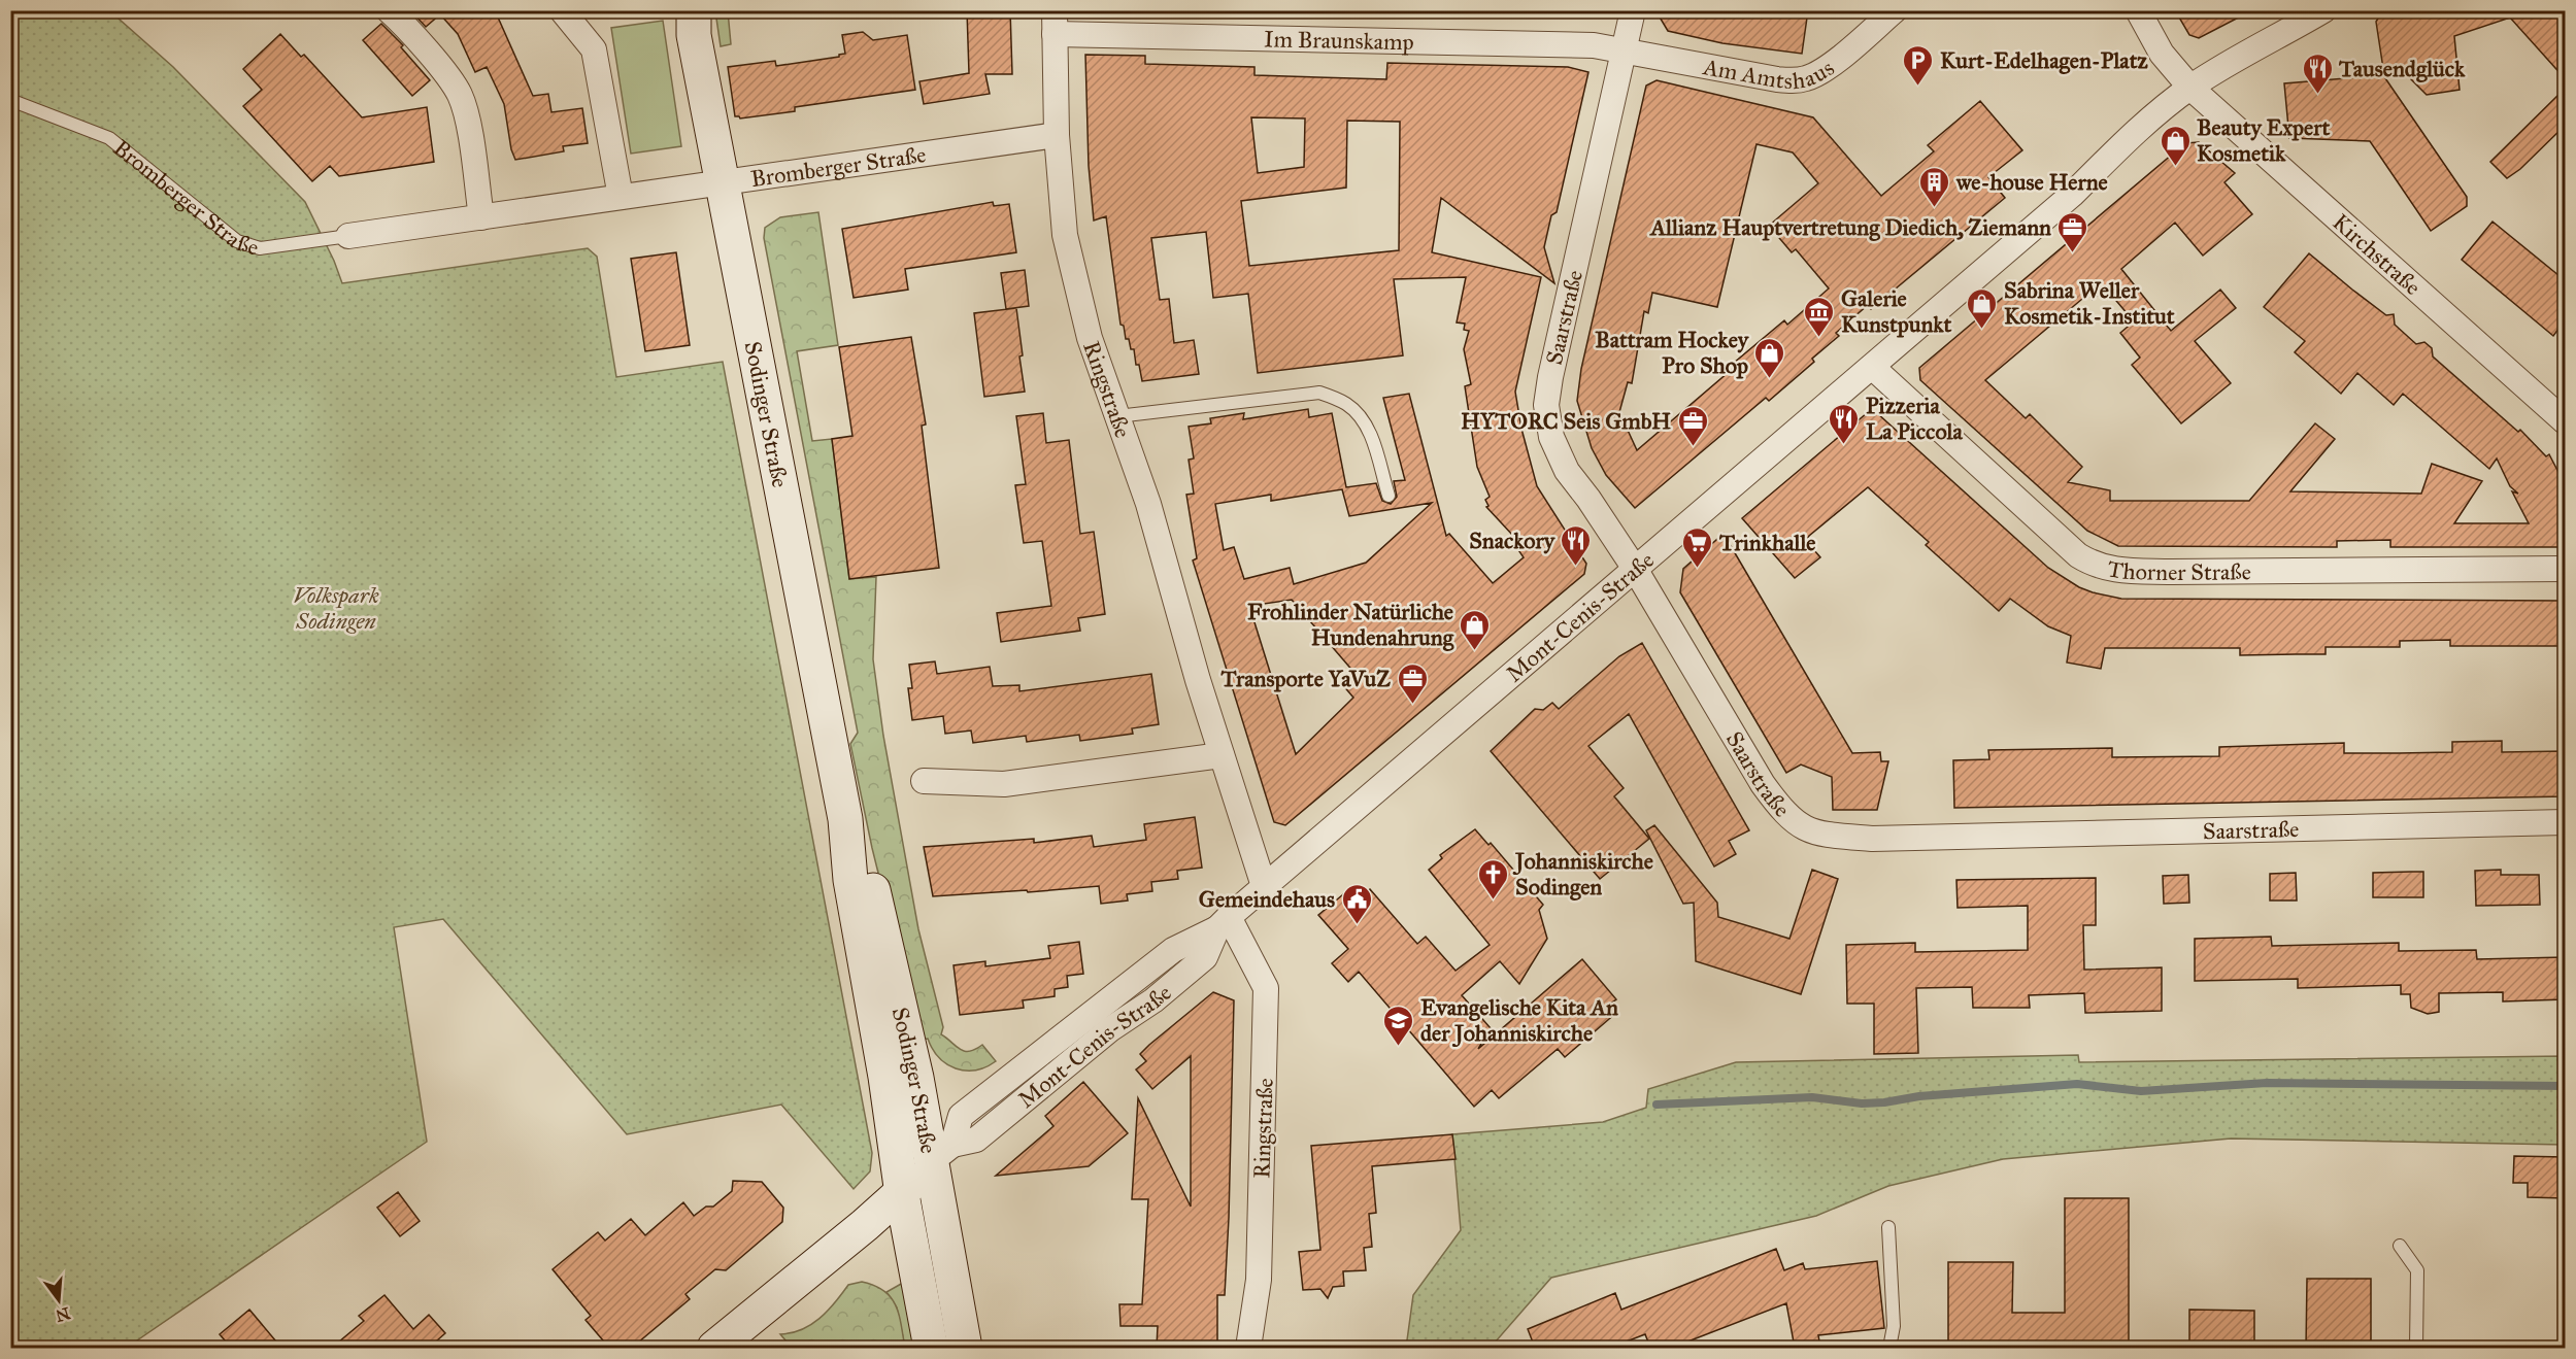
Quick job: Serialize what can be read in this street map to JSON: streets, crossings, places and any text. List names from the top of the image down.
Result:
{
  "streets": {
    "main road": ["Sodinger Straße", "Mont-Cenis-Straße"],
    "street": [
      "Im Braunskamp",
      "Am Amtshaus",
      "Bromberger Straße",
      "Kirchstraße",
      "Saarstraße",
      "Ringstraße",
      "Thorner Straße"
    ]
  },
  "crossings": [
    ["Im Braunskamp", "Am Amtshaus"],
    ["Im Braunskamp", "Saarstraße"],
    ["Im Braunskamp", "Ringstraße"],
    ["Am Amtshaus", "Saarstraße"],
    ["Bromberger Straße", "Ringstraße"],
    ["Bromberger Straße", "Sodinger Straße"],
    ["Kirchstraße", "Mont-Cenis-Straße"],
    ["Saarstraße", "Mont-Cenis-Straße"],
    ["Ringstraße", "Mont-Cenis-Straße"],
    ["Sodinger Straße", "Mont-Cenis-Straße"],
    ["Thorner Straße", "Mont-Cenis-Straße"]
  ],
  "parks": ["Volkspark Sodingen"],
  "places": {
    "parking": ["Kurt-Edelhagen-Platz"],
    "restaurant": ["Tausendglück", "Pizzeria La Piccola", "Snackory"],
    "shop": [
      "Beauty Expert Kosmetik",
      "Sabrina Weller Kosmetik-Institut",
      "Battram Hockey Pro Shop",
      "Frohlinder Natürliche Hundenahrung"
    ],
    "building": ["we-house Herne"],
    "office": ["Allianz Hauptvertretung Diedich, Ziemann", "HYTORC Seis GmbH", "Transporte YaVuZ"],
    "museum": ["Galerie Kunstpunkt"],
    "supermarket": ["Trinkhalle"],
    "church": ["Johanniskirche Sodingen"],
    "public building": ["Gemeindehaus"],
    "school or university": ["Evangelische Kita An der Johanniskirche"]
  },
  "north": "bottom"
}
